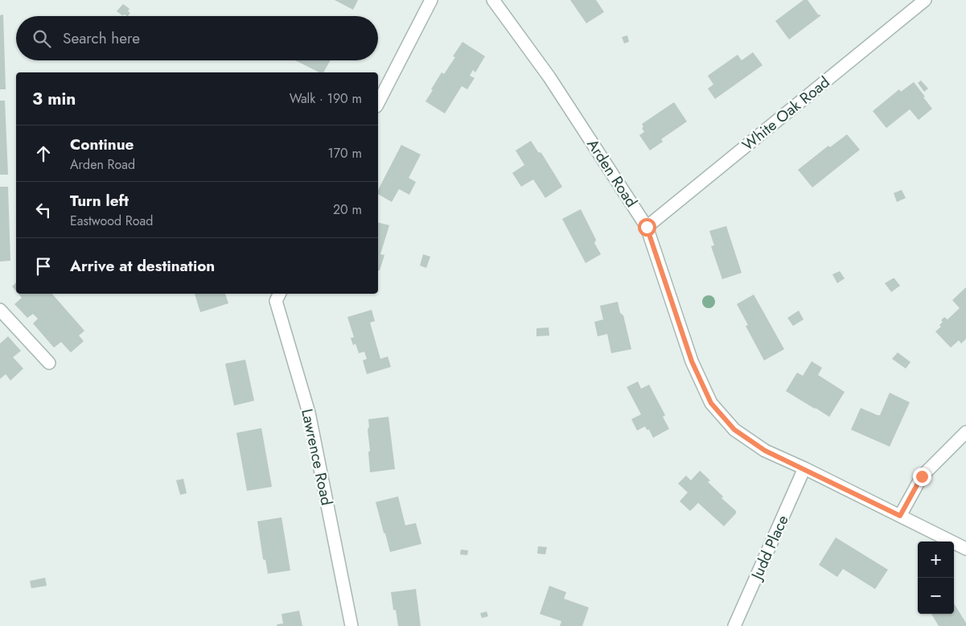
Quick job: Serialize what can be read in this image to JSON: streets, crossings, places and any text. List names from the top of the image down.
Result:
{
  "streets": {
    "street": [
      "White Oak Road",
      "Arden Road",
      "Lawrence Road",
      "Judd Place"
    ]
  },
  "crossings": [
    ["White Oak Road", "Arden Road"],
    ["Arden Road", "Judd Place"]
  ],
  "page": {
    "search": "Search here",
    "heading": ["3 min", "Walk · 190 m"],
    "list": [
      ["Continue", "Arden Road", "170 m"],
      ["Turn left", "Eastwood Road", "20 m"],
      "Arrive at destination"
    ],
    "map_buttons": ["+", "−"]
  }
}
